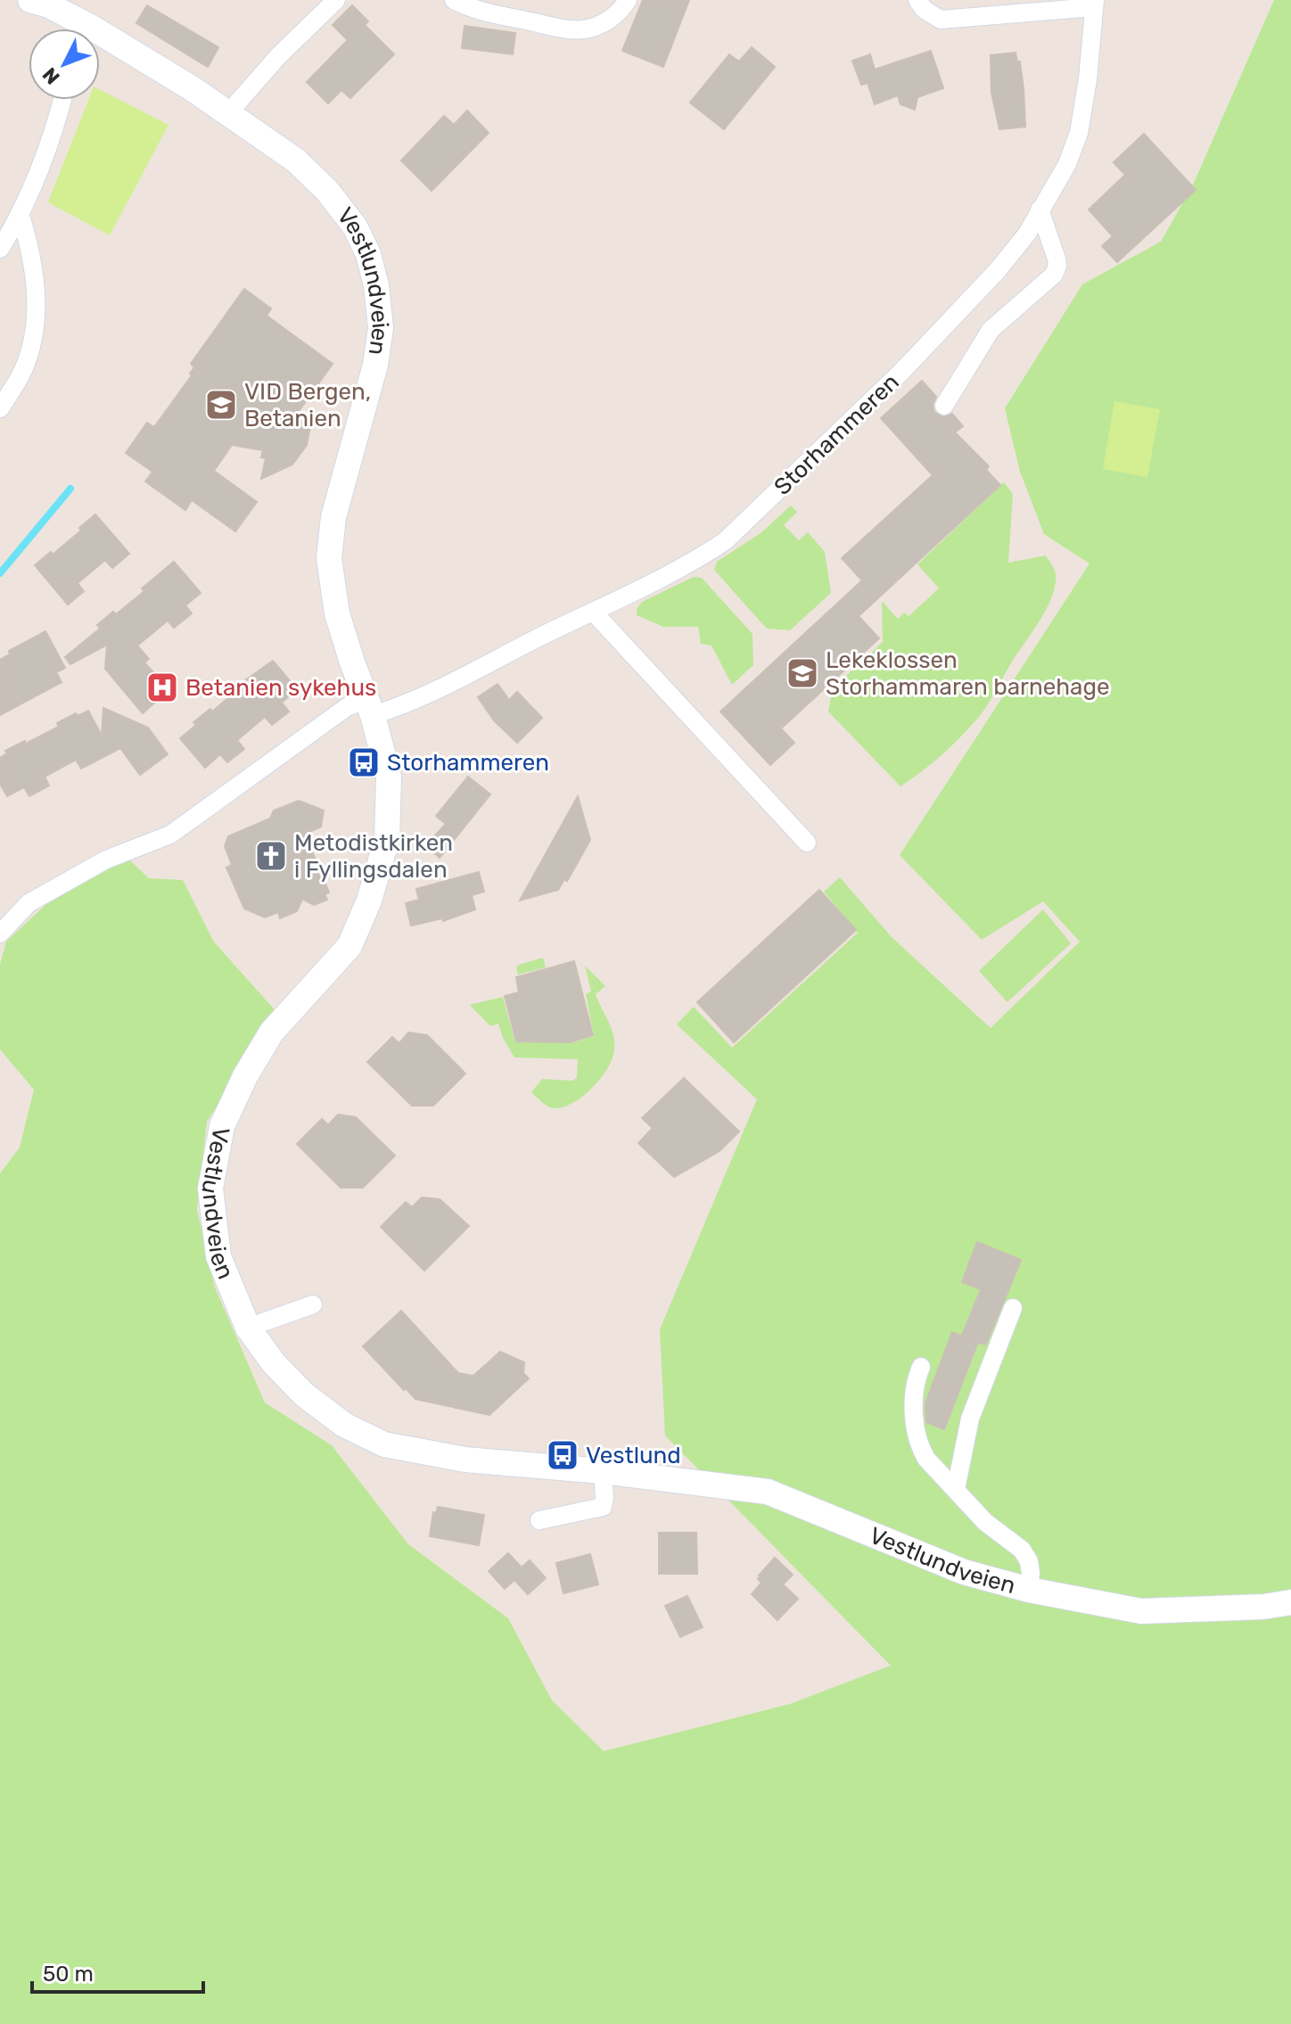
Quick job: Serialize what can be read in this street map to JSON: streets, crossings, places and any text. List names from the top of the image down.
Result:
{
  "streets": {
    "main road": ["Vestlundveien"],
    "street": ["Storhammeren"]
  },
  "crossings": [
    ["Vestlundveien", "Storhammeren"]
  ],
  "places": {
    "school or university": ["VID Bergen, Betanien", "Lekeklossen Storhammaren barnehage"],
    "hospital": ["Betanien sykehus"],
    "bus stop": ["Storhammeren", "Vestlund"],
    "church": ["Metodistkirken i Fyllingsdalen"]
  },
  "scale_bar": "50 m",
  "north": "bottom left"
}
